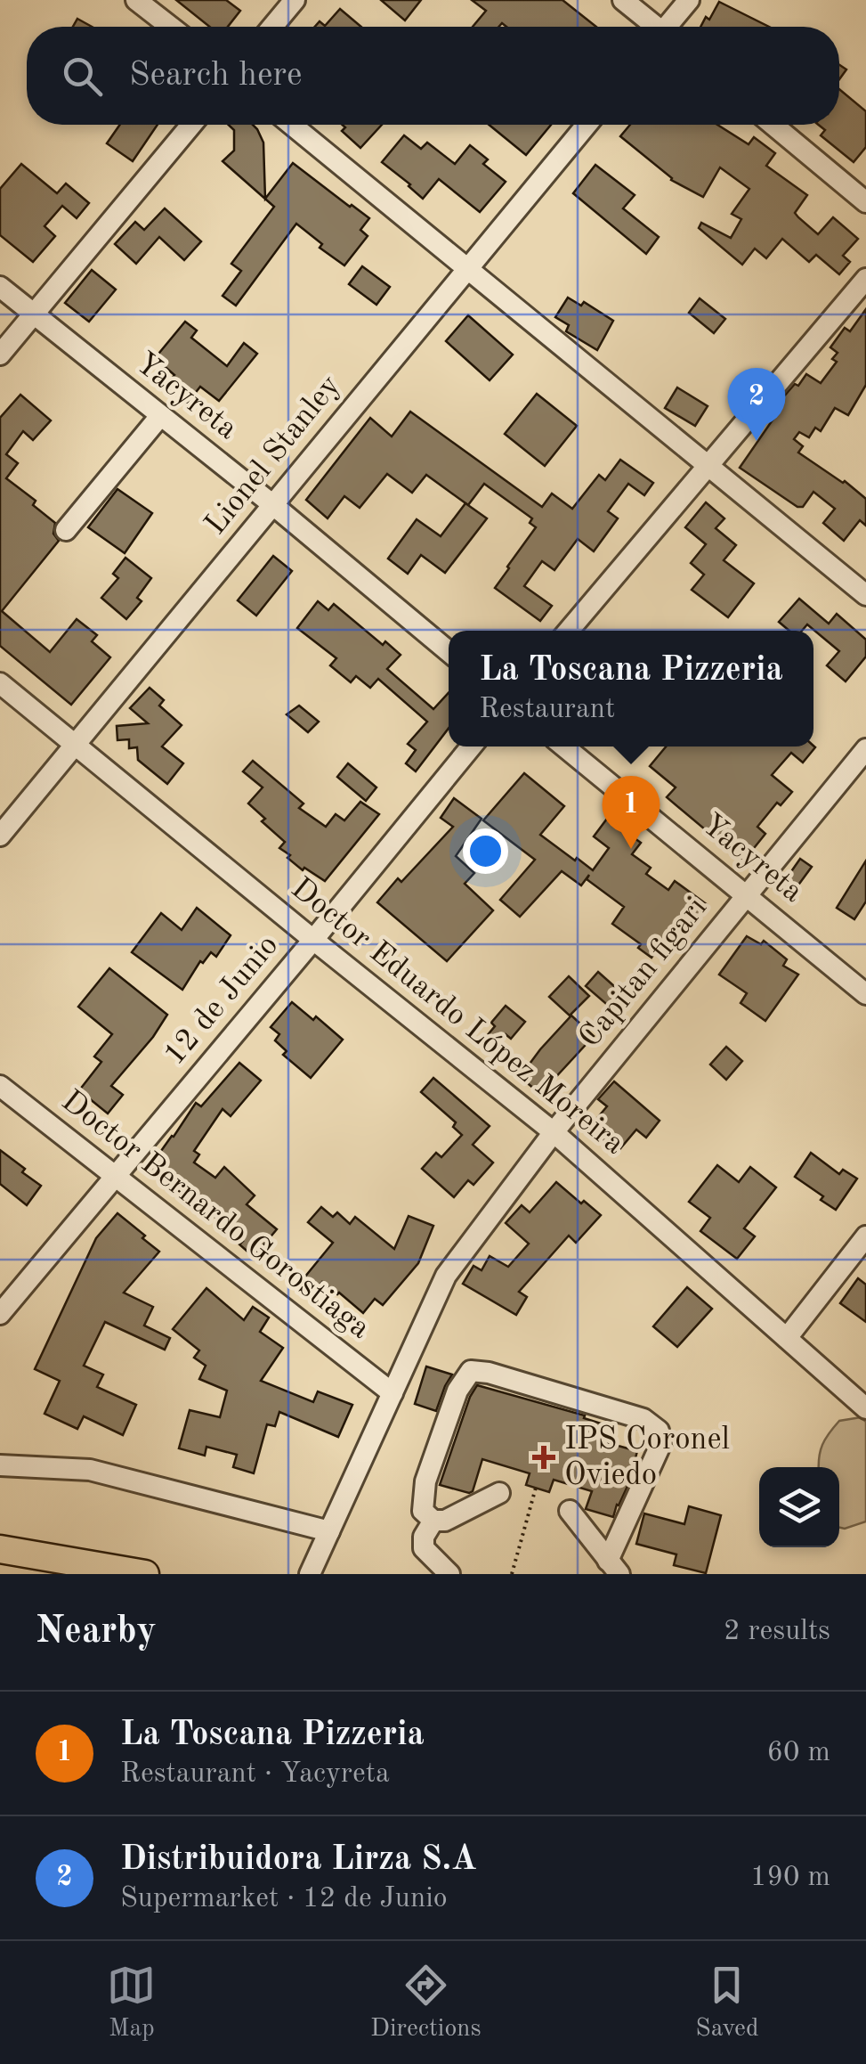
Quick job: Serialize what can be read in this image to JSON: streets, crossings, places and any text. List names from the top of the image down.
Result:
{
  "streets": {
    "street": [
      "Yacyreta",
      "Lionel Stanley",
      "Capitan figari",
      "12 de Junio",
      "Doctor Eduardo López Moreira",
      "Doctor Bernardo Gorostiaga"
    ]
  },
  "crossings": [
    ["Yacyreta", "Lionel Stanley"],
    ["Yacyreta", "Capitan figari"],
    ["Lionel Stanley", "Doctor Eduardo López Moreira"],
    ["Capitan figari", "Doctor Eduardo López Moreira"],
    ["Capitan figari", "Doctor Bernardo Gorostiaga"],
    ["12 de Junio", "Doctor Eduardo López Moreira"],
    ["12 de Junio", "Doctor Bernardo Gorostiaga"]
  ],
  "places": {
    "health": ["IPS Coronel Oviedo"]
  },
  "page": {
    "search": "Search here",
    "pins": ["2", "1"],
    "popup": ["La Toscana Pizzeria", "Restaurant"],
    "heading": ["Nearby", "2 results"],
    "list": [
      {
        "mark": "1",
        "name": "La Toscana Pizzeria",
        "note": "Restaurant · Yacyreta",
        "value": "60 m"
      },
      {
        "mark": "2",
        "name": "Distribuidora Lirza S.A",
        "note": "Supermarket · 12 de Junio",
        "value": "190 m"
      }
    ],
    "nav": ["Map", "Directions", "Saved"]
  }
}
